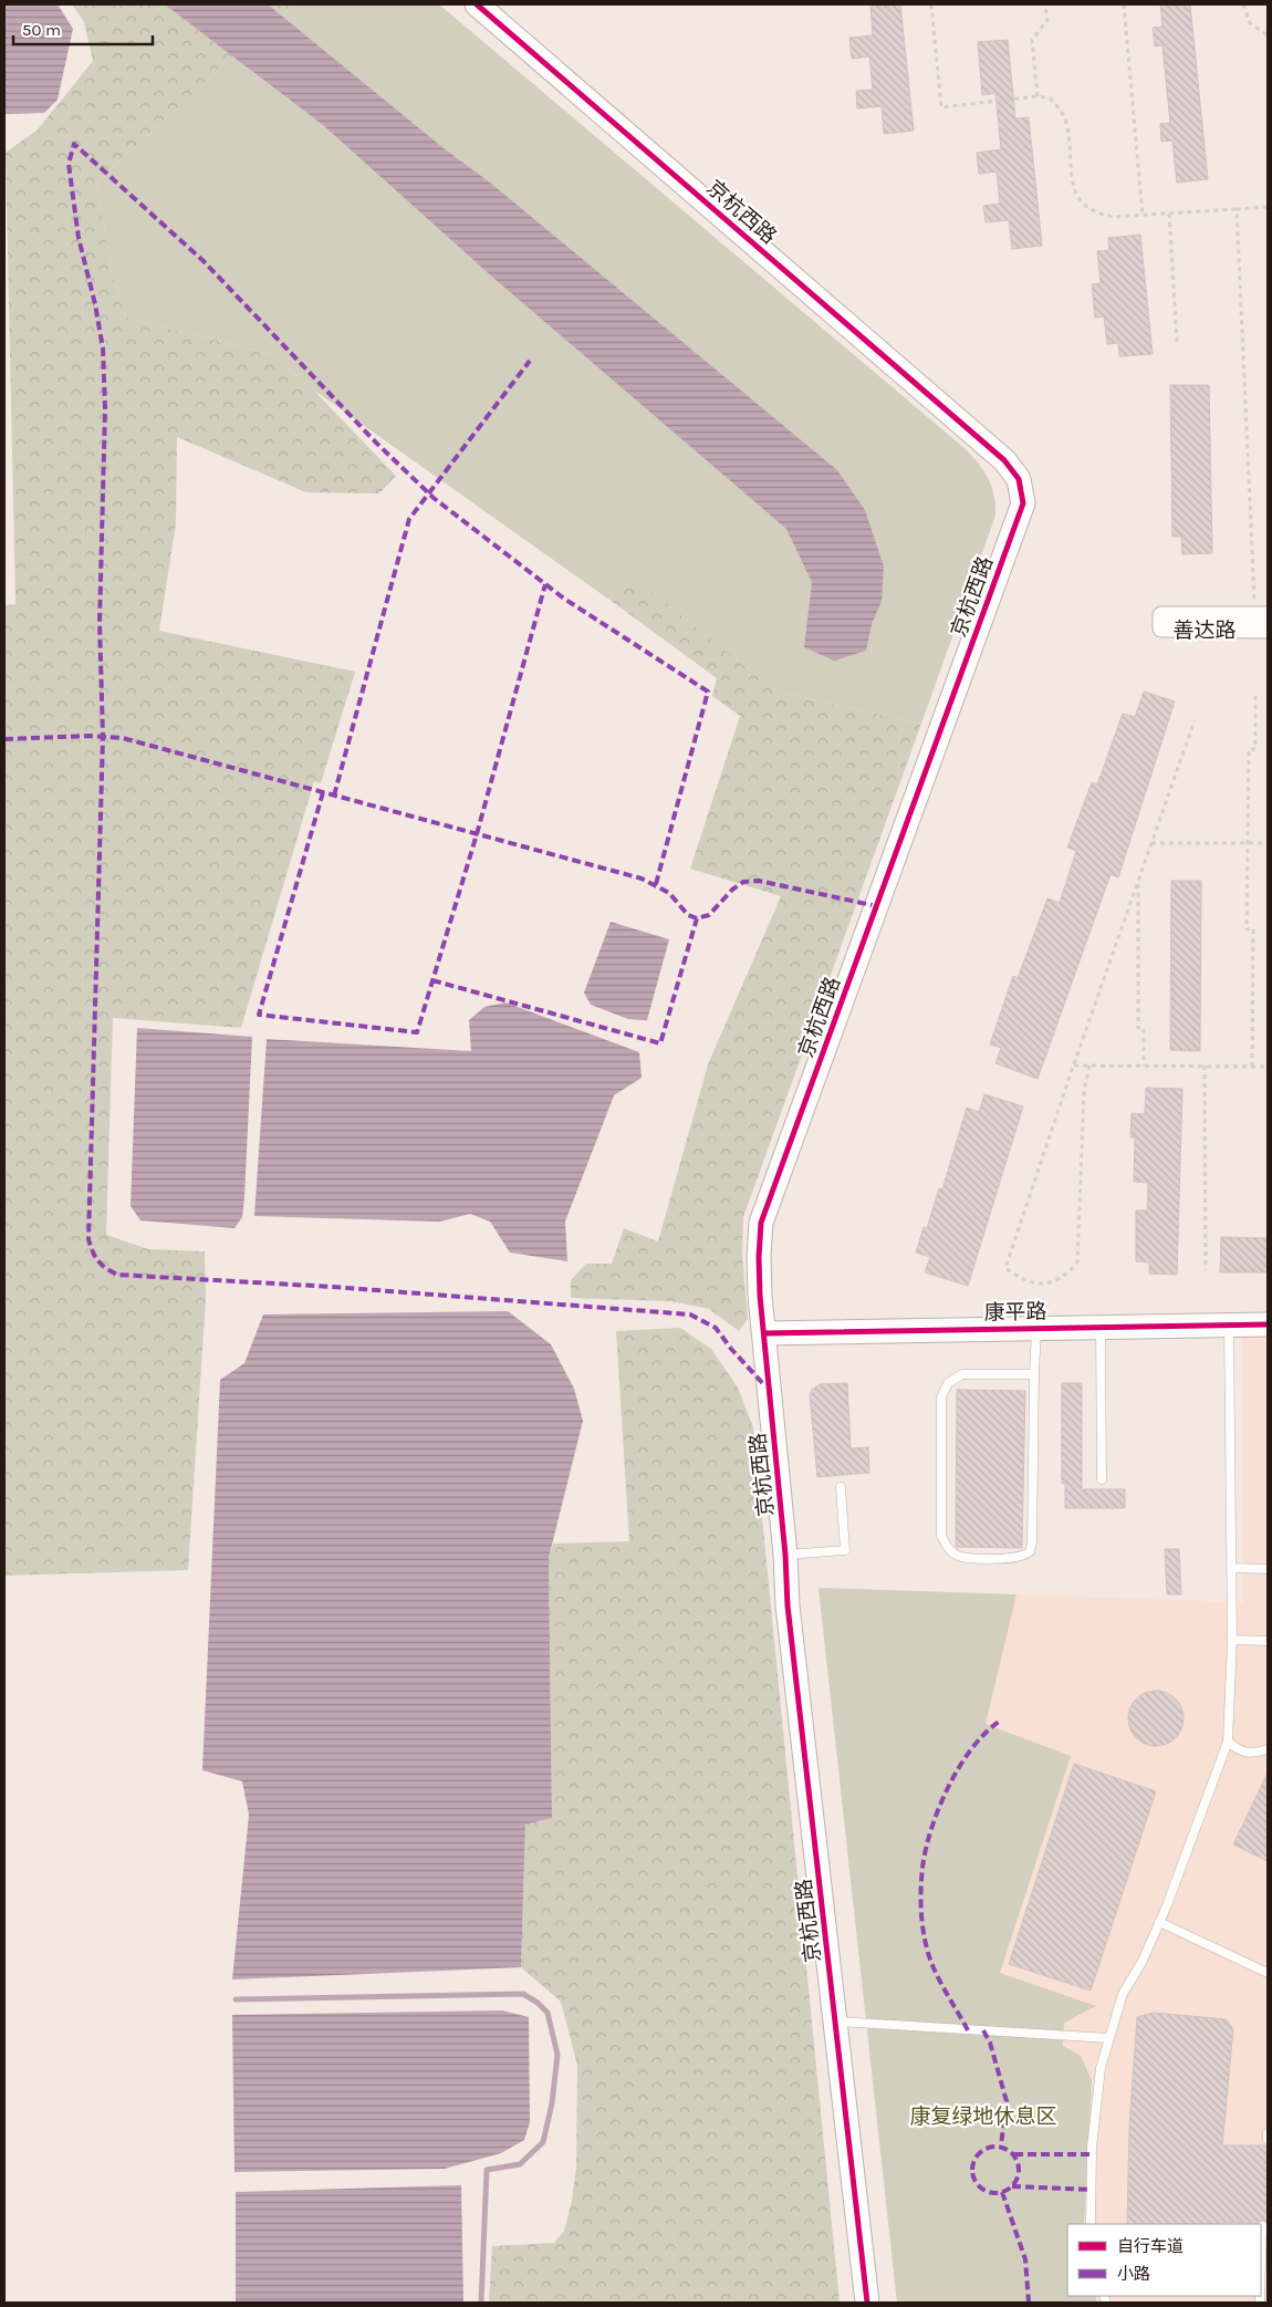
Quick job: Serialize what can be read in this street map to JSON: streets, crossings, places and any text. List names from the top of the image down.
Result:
{
  "streets": {
    "street": ["京杭西路", "善达路", "康平路"]
  },
  "crossings": [
    ["京杭西路", "康平路"]
  ],
  "parks": ["康复绿地休息区"],
  "legend": ["自行车道", "小路"],
  "scale_bar": "50 m"
}
